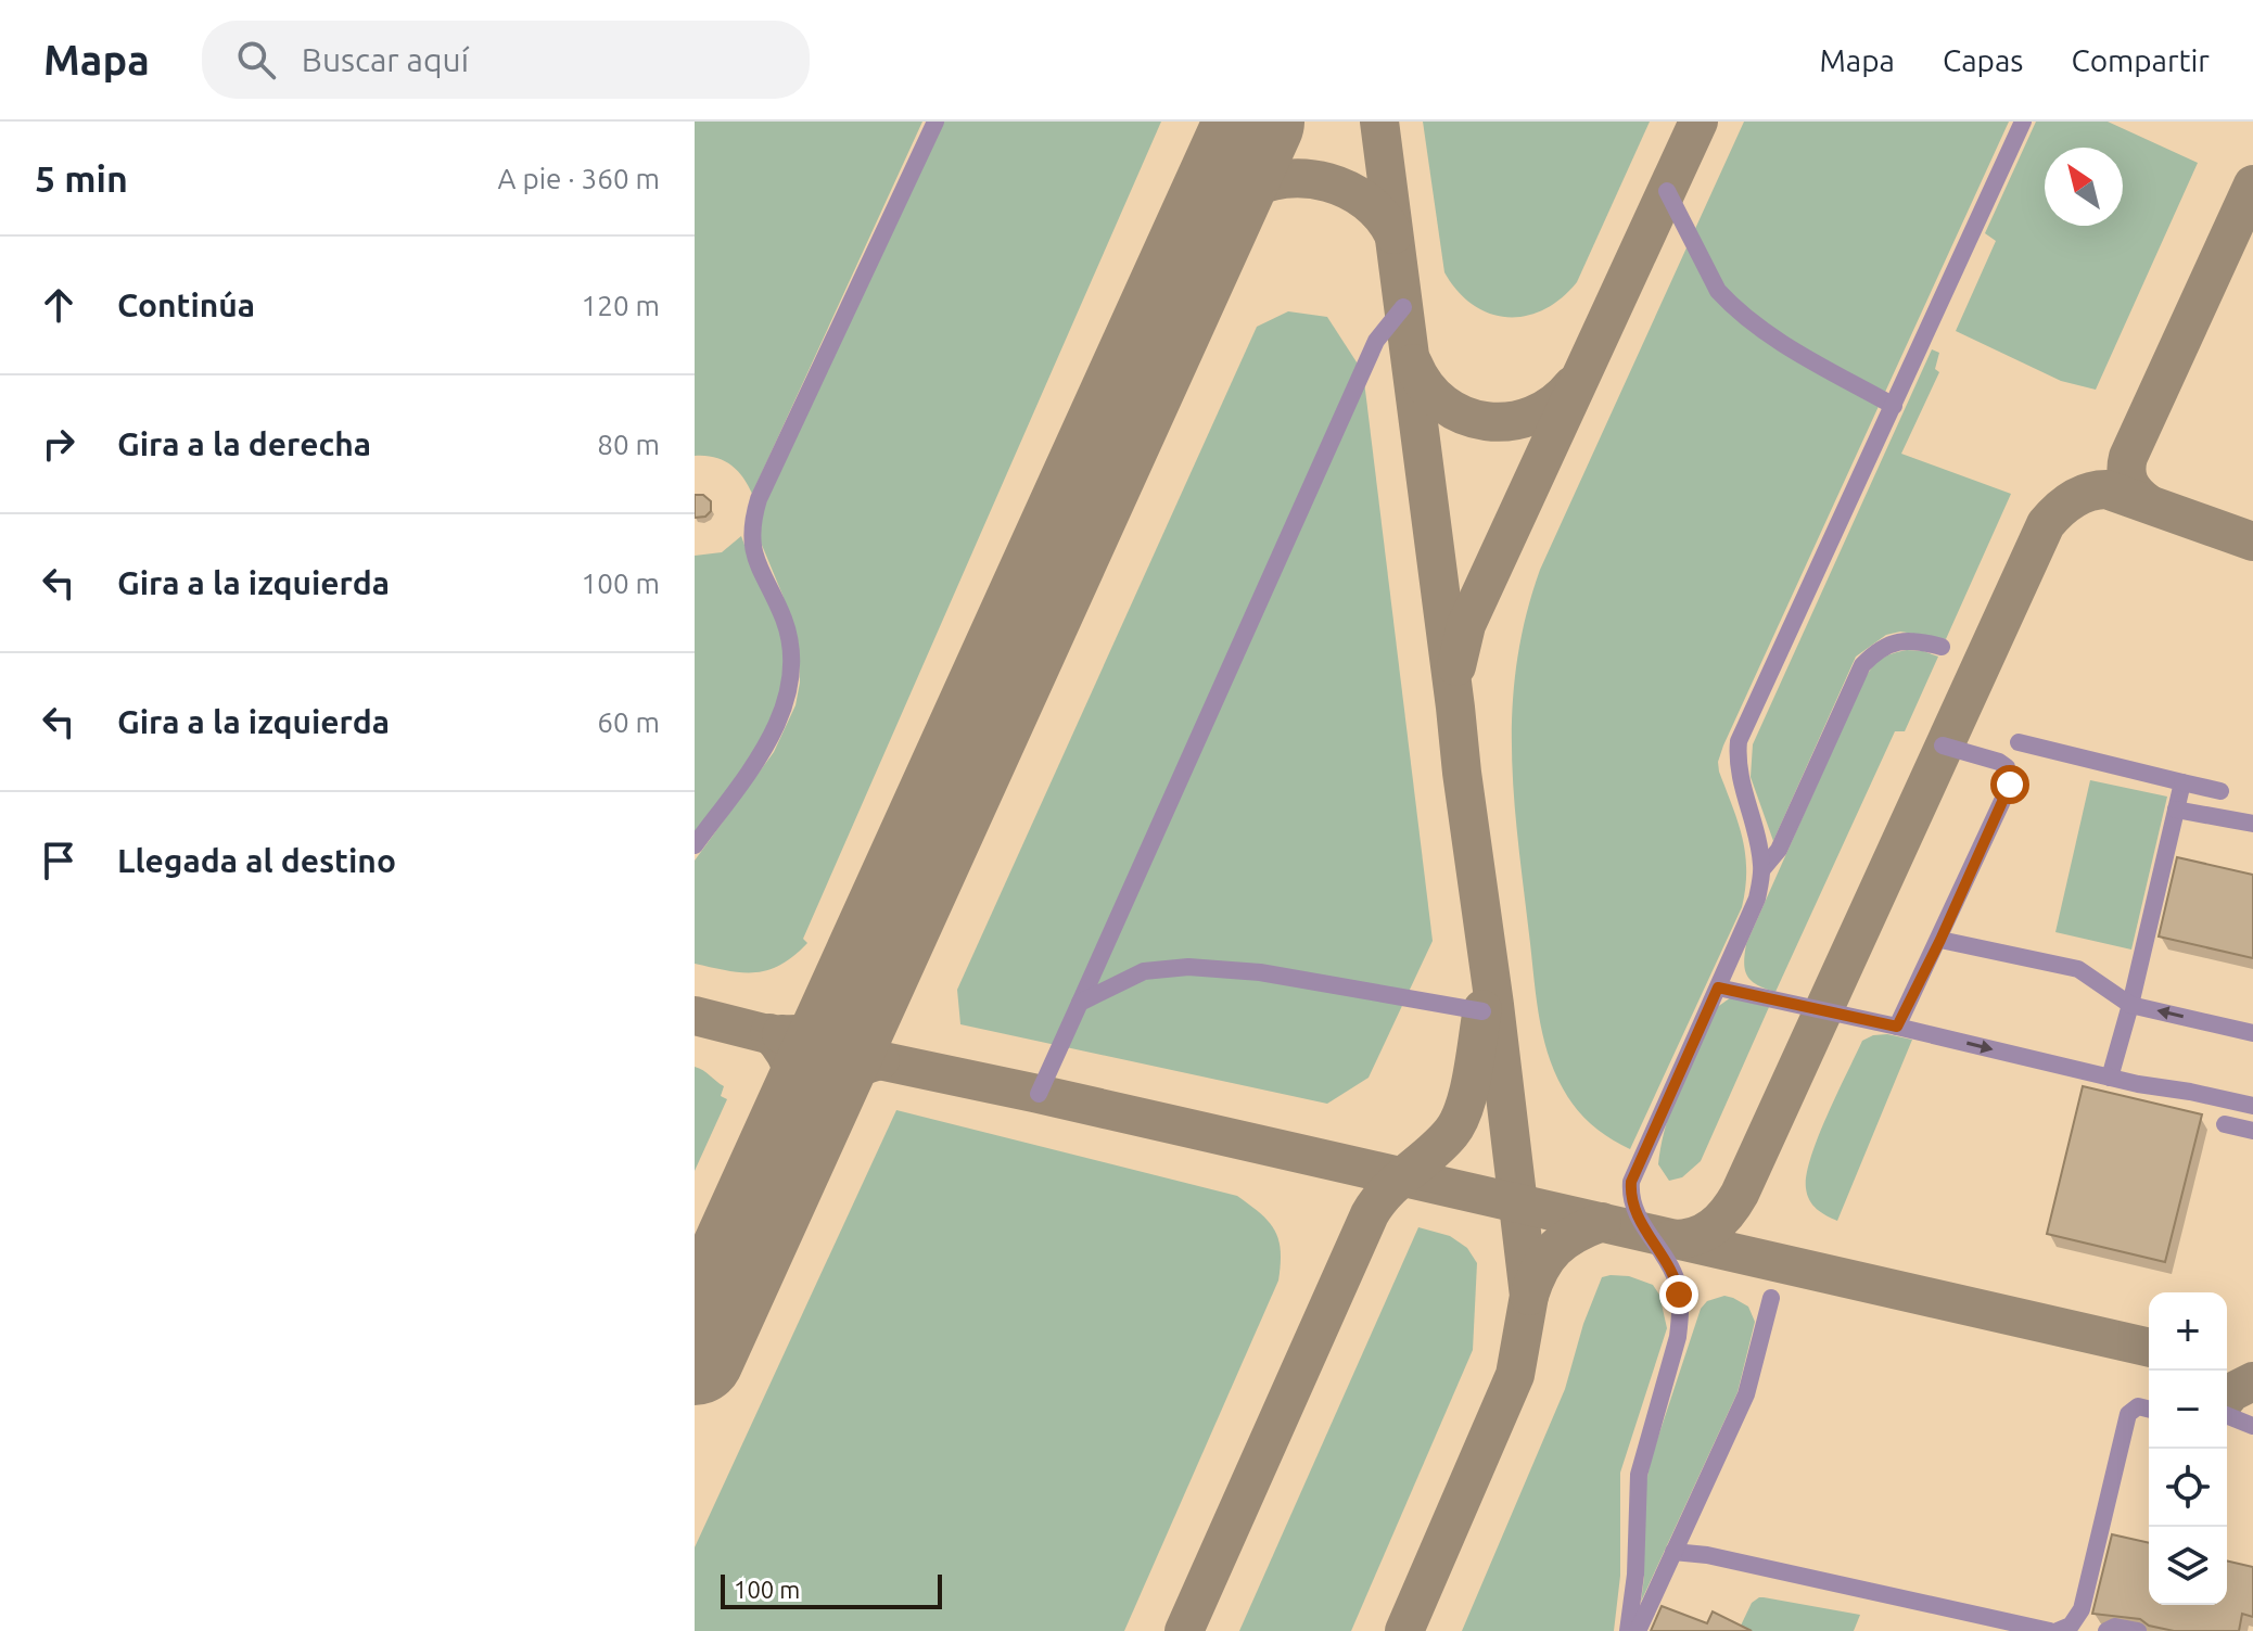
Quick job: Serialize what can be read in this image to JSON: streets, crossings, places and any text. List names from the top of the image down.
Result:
{
  "scale_bar": "100 m",
  "north": "top left",
  "page": {
    "header": "Mapa",
    "search": "Buscar aquí",
    "nav": ["Mapa", "Capas", "Compartir"],
    "heading": ["5 min", "A pie · 360 m"],
    "list": [
      ["Continúa", "120 m"],
      ["Gira a la derecha", "80 m"],
      ["Gira a la izquierda", "100 m"],
      ["Gira a la izquierda", "60 m"],
      "Llegada al destino"
    ],
    "map_buttons": ["+", "−"],
    "scale": "100 m"
  }
}
